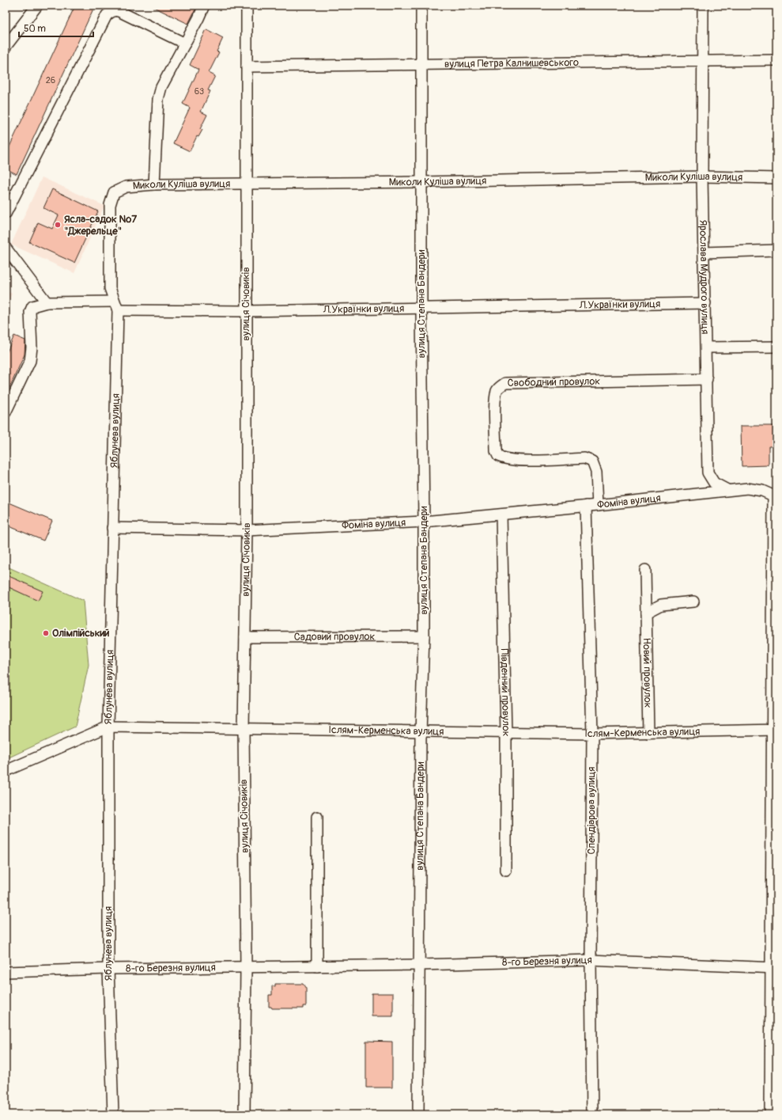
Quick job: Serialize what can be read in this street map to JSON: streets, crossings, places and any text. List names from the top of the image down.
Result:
{
  "streets": {
    "street": [
      "вулиця Петра Калнишевського",
      "Миколи Куліша вулиця",
      "Ярослава Мудрого вулиця",
      "вулиця Січовиків",
      "вулиця Степана Бандери",
      "Л.Українки вулиця",
      "Свободний провулок",
      "Яблунева вулиця",
      "Фоміна вулиця",
      "Садовий провулок",
      "Новий провулок",
      "Південний провулок",
      "Іслям-Керменська вулиця",
      "Спендіарова вулиця",
      "8-го Березня вулиця"
    ]
  },
  "crossings": [
    ["вулиця Петра Калнишевського", "Ярослава Мудрого вулиця"],
    ["вулиця Петра Калнишевського", "вулиця Січовиків"],
    ["вулиця Петра Калнишевського", "вулиця Степана Бандери"],
    ["Миколи Куліша вулиця", "Ярослава Мудрого вулиця"],
    ["Миколи Куліша вулиця", "вулиця Січовиків"],
    ["Миколи Куліша вулиця", "вулиця Степана Бандери"],
    ["Миколи Куліша вулиця", "Яблунева вулиця"],
    ["Ярослава Мудрого вулиця", "Л.Українки вулиця"],
    ["Ярослава Мудрого вулиця", "Свободний провулок"],
    ["Ярослава Мудрого вулиця", "Фоміна вулиця"],
    ["вулиця Січовиків", "Л.Українки вулиця"],
    ["вулиця Січовиків", "Фоміна вулиця"],
    ["вулиця Січовиків", "Садовий провулок"],
    ["вулиця Січовиків", "Іслям-Керменська вулиця"],
    ["вулиця Січовиків", "8-го Березня вулиця"],
    ["вулиця Степана Бандери", "Л.Українки вулиця"],
    ["вулиця Степана Бандери", "Фоміна вулиця"],
    ["вулиця Степана Бандери", "Садовий провулок"],
    ["вулиця Степана Бандери", "Іслям-Керменська вулиця"],
    ["вулиця Степана Бандери", "8-го Березня вулиця"],
    ["Л.Українки вулиця", "Яблунева вулиця"],
    ["Свободний провулок", "Фоміна вулиця"],
    ["Яблунева вулиця", "Фоміна вулиця"],
    ["Яблунева вулиця", "Іслям-Керменська вулиця"],
    ["Яблунева вулиця", "8-го Березня вулиця"],
    ["Фоміна вулиця", "Південний провулок"],
    ["Фоміна вулиця", "Спендіарова вулиця"],
    ["Новий провулок", "Іслям-Керменська вулиця"],
    ["Південний провулок", "Іслям-Керменська вулиця"],
    ["Іслям-Керменська вулиця", "Спендіарова вулиця"],
    ["Спендіарова вулиця", "8-го Березня вулиця"]
  ],
  "places": ["Ясла-садок №7 \"Джерельце\"", "Олімпійський"],
  "house_numbers": ["26", "63"],
  "scale_bar": "50 m"
}
